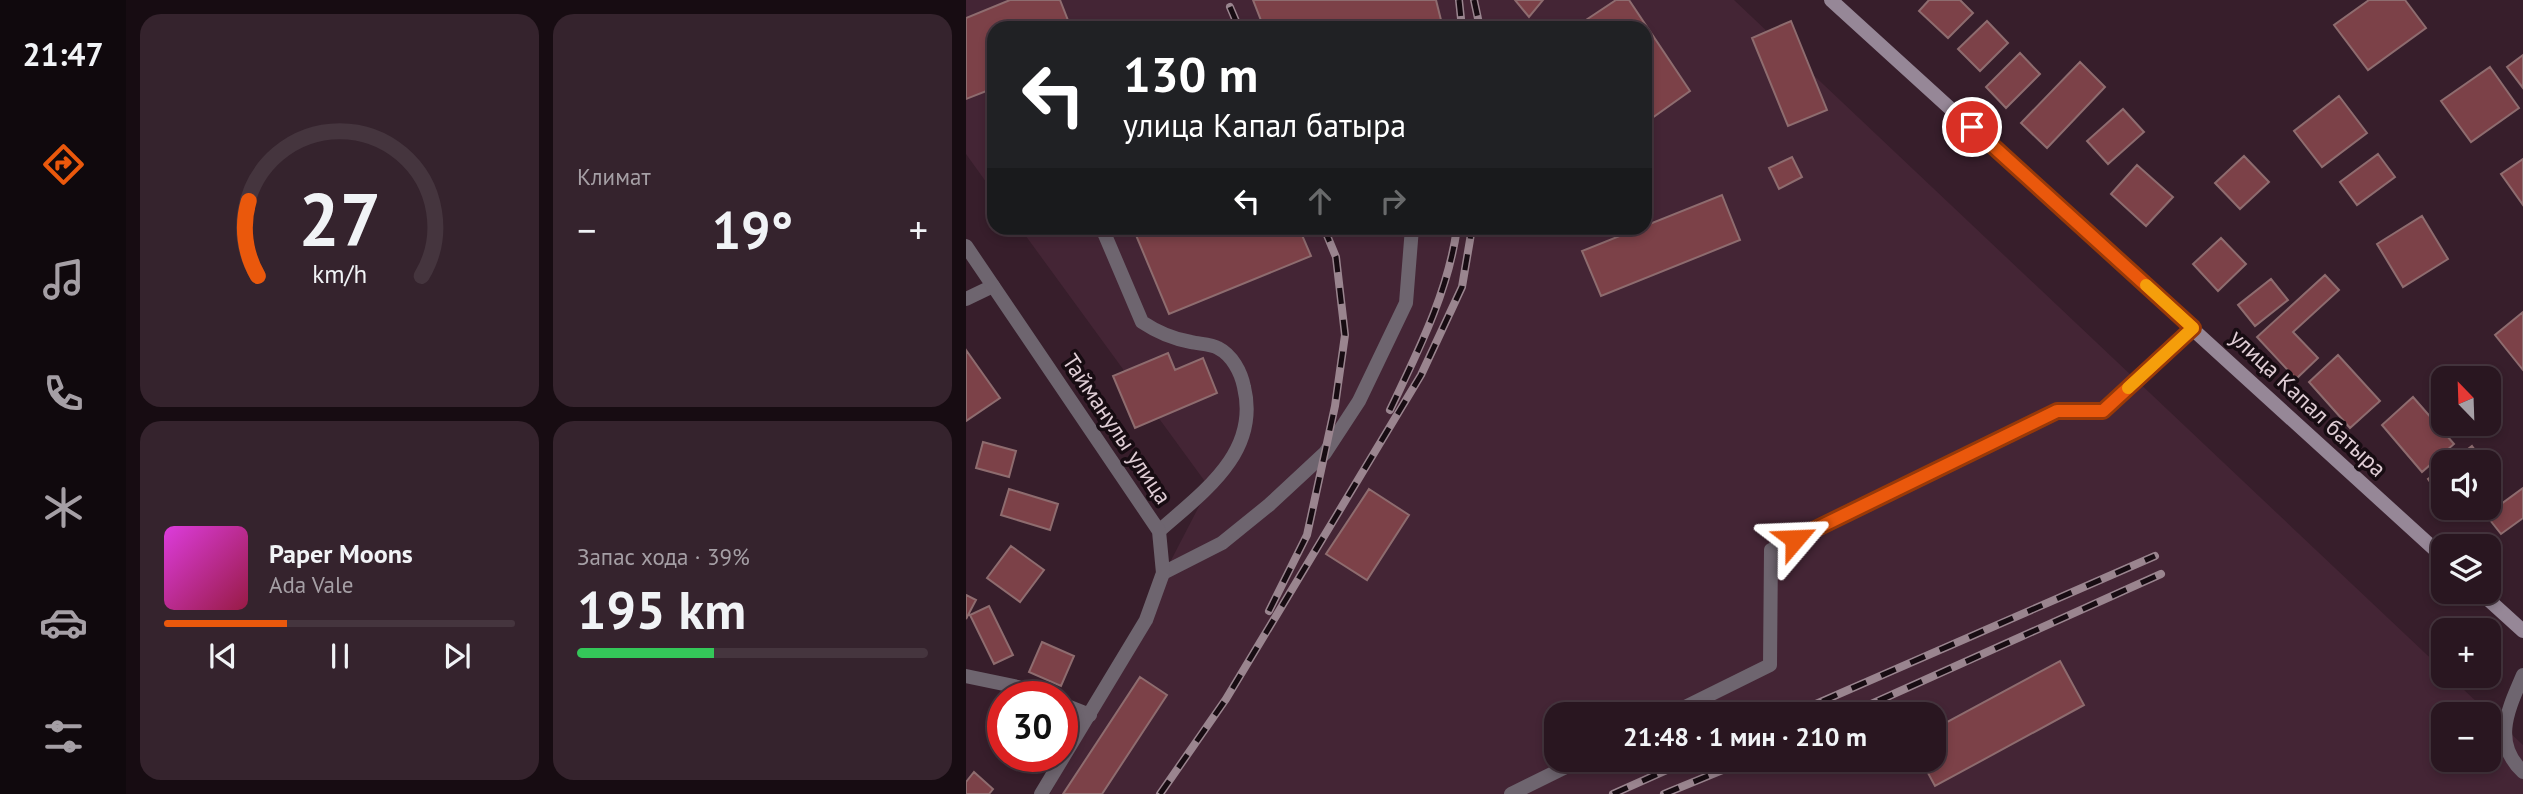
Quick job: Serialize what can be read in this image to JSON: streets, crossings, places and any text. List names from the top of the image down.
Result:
{
  "streets": {
    "main road": ["улица Капал батыра"],
    "street": ["Тайманулы улица"]
  },
  "north": "top left",
  "page": {
    "tabs": "21:47",
    "tile": [
      "Климат",
      ["Запас хода · 39%", "195 km"]
    ],
    "turn": ["130 m", "улица Капал батыра"],
    "heat": ["−", "19°", "+"],
    "map_buttons": ["+", "−"],
    "song": ["Paper Moons", "Ada Vale"],
    "limit": "30",
    "trip": "21:48 · 1 мин · 210 m",
    "gauge": ["27", "km/h"]
  }
}
